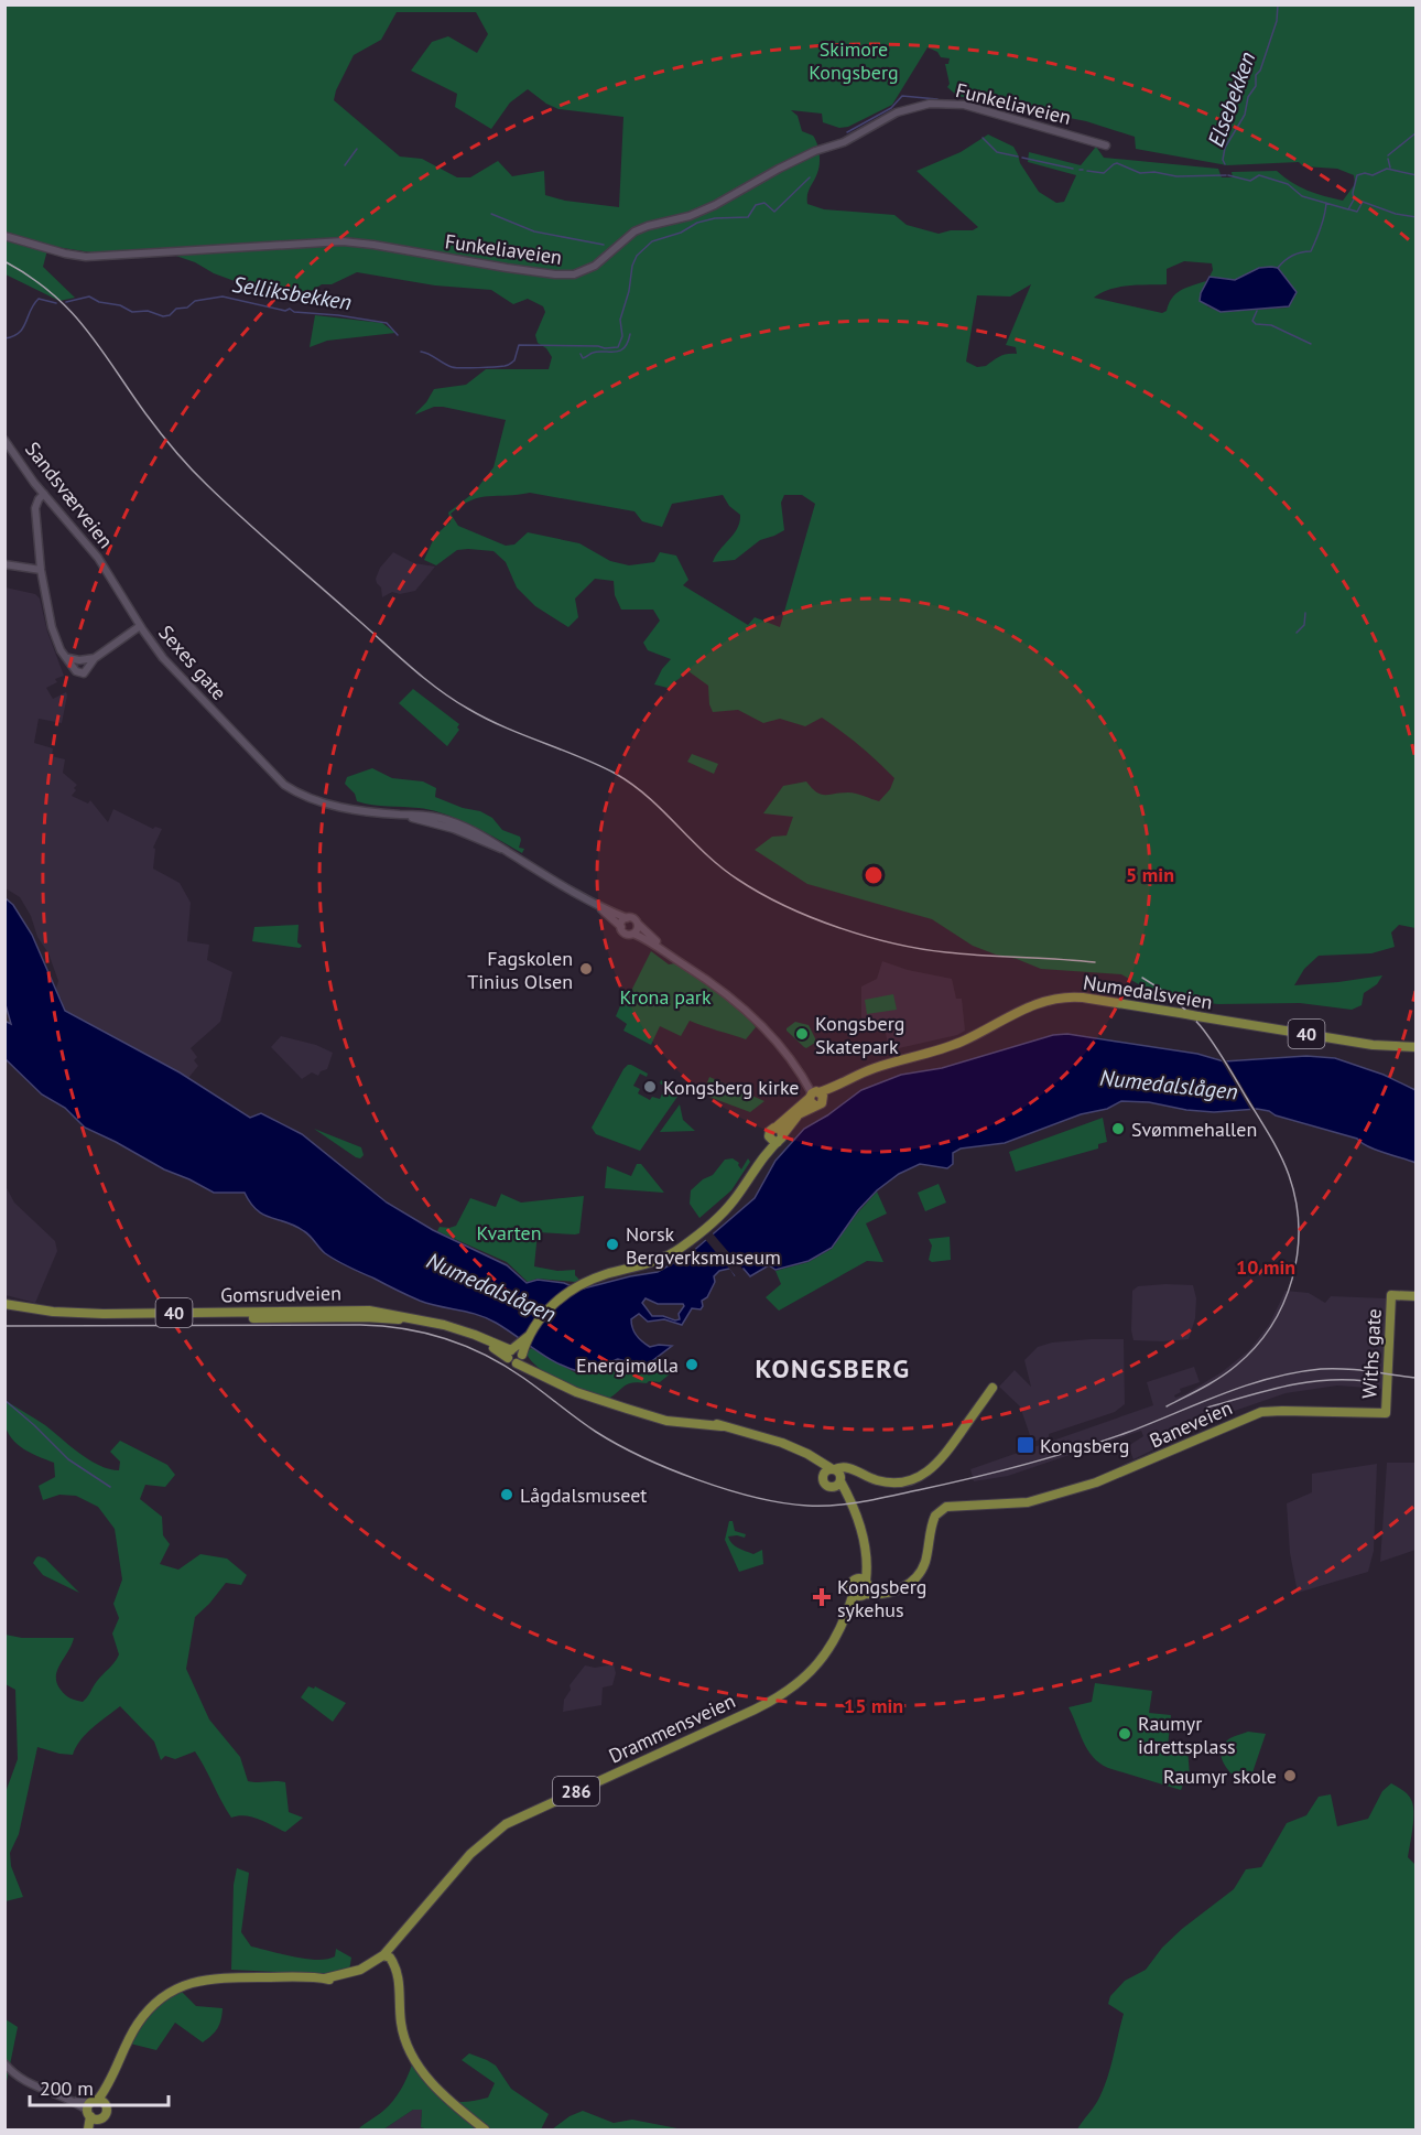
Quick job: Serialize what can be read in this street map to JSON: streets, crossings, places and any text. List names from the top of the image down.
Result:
{
  "streets": {
    "main road": [
      "Numedalsveien",
      "40",
      "Gomsrudveien",
      "Withs gate",
      "Baneveien",
      "Drammensveien",
      "286"
    ],
    "street": ["Funkeliaveien", "Sandsværveien", "Sexes gate"]
  },
  "crossings": [
    ["Sandsværveien", "Sexes gate"],
    ["Numedalsveien", "Gomsrudveien"],
    ["Gomsrudveien", "Drammensveien"],
    ["Withs gate", "Baneveien"],
    ["Baneveien", "Drammensveien"]
  ],
  "districts": ["KONGSBERG"],
  "water": ["Elsebekken", "Selliksbekken", "Numedalslågen"],
  "parks": ["Skimore Kongsberg", "Krona park", "Kvarten"],
  "places": {
    "other": [
      "Fagskolen Tinius Olsen",
      "Kongsberg Skatepark",
      "Kongsberg kirke",
      "Svømmehallen",
      "Norsk Bergverksmuseum",
      "Energimølla",
      "Lågdalsmuseet",
      "Raumyr idrettsplass",
      "Raumyr skole"
    ],
    "transit": ["Kongsberg"],
    "health": ["Kongsberg sykehus"]
  },
  "scale_bar": "200 m",
  "rings": ["5 min", "10 min", "15 min"]
}
